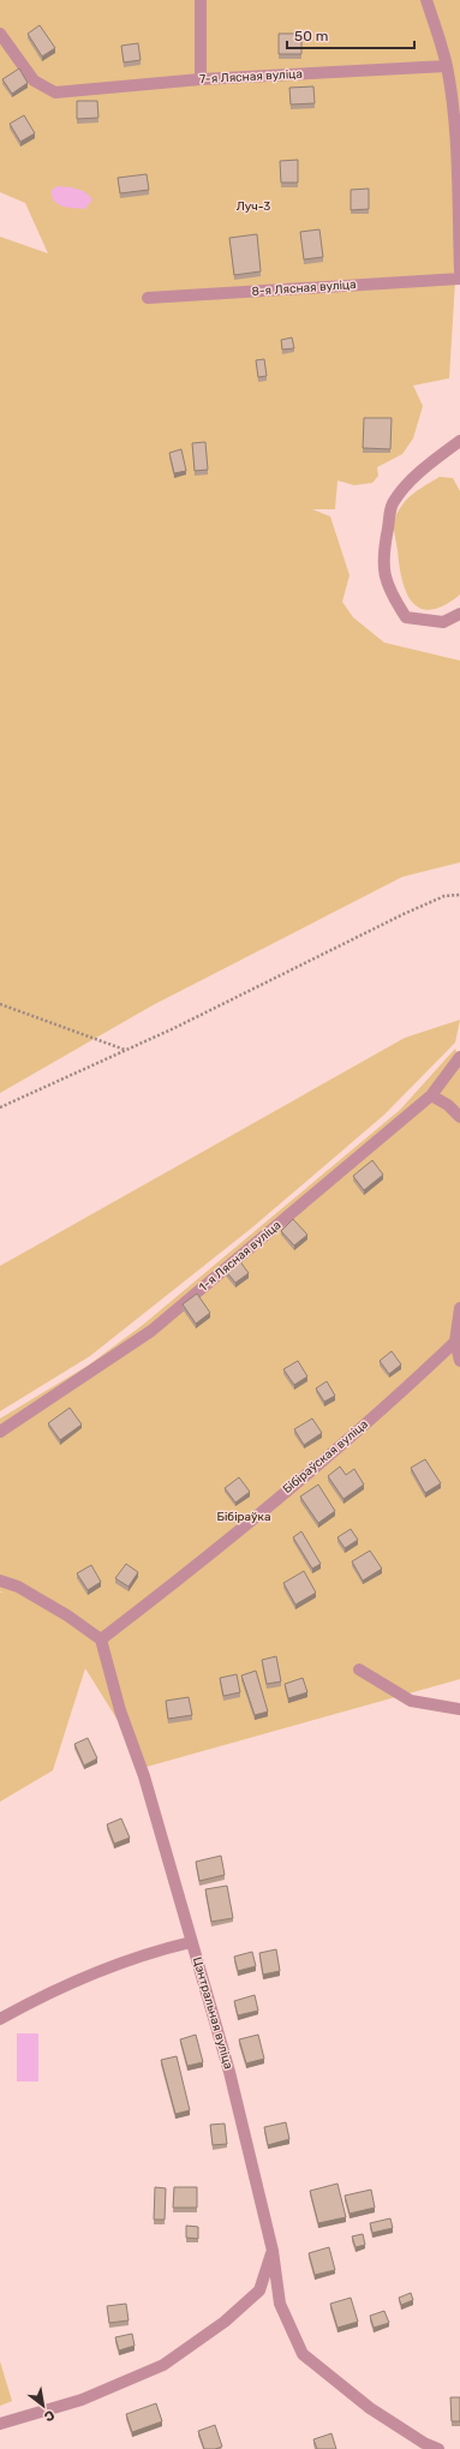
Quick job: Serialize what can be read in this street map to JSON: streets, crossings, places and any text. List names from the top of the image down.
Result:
{
  "streets": {
    "street": [
      "7-я Лясная вуліца",
      "8-я Лясная вуліца",
      "1-я Лясная вуліца",
      "Бібіраўская вуліца",
      "Цэнтральная вуліца"
    ]
  },
  "crossings": [
    ["Бібіраўская вуліца", "Цэнтральная вуліца"]
  ],
  "parks": ["Луч-3", "Бібіраўка"],
  "scale_bar": "50 m",
  "north": "bottom right"
}
